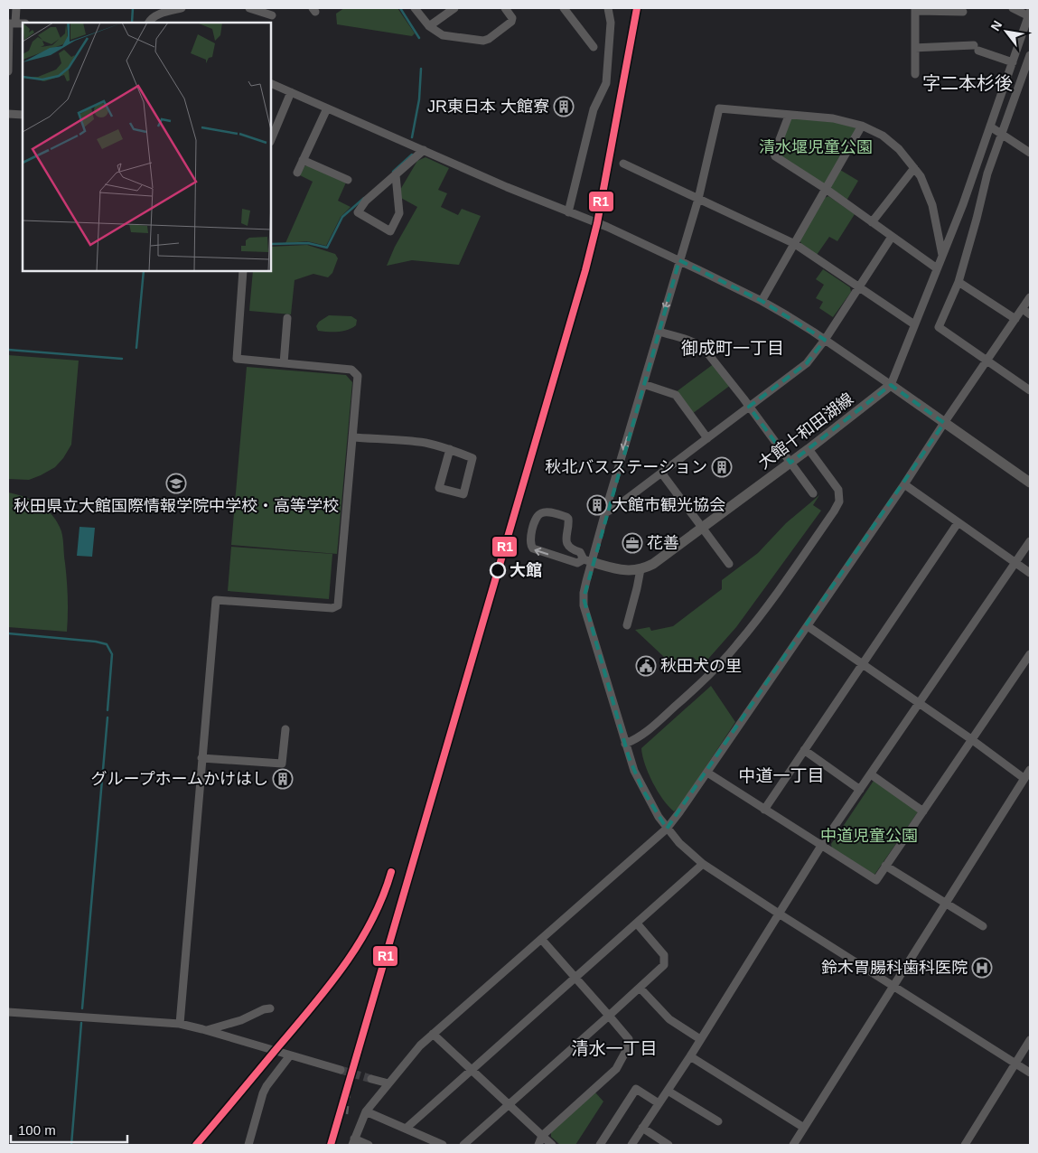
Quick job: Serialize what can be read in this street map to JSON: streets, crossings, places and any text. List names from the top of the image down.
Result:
{
  "streets": {
    "main road": ["大館十和田湖線"]
  },
  "districts": [
    "字二本杉後",
    "御成町一丁目",
    "中道一丁目",
    "清水一丁目"
  ],
  "parks": ["清水堰児童公園", "中道児童公園"],
  "places": {
    "building": [
      "JR東日本 大館寮",
      "秋北バスステーション",
      "大館市観光協会",
      "グループホームかけはし"
    ],
    "school or university": ["秋田県立大館国際情報学院中学校・高等学校"],
    "office": ["花善"],
    "other": ["大館"],
    "public building": ["秋田犬の里"],
    "hospital": ["鈴木胃腸科歯科医院"]
  },
  "lines": ["transit line R1"],
  "scale_bar": "100 m",
  "north": "top left"
}
